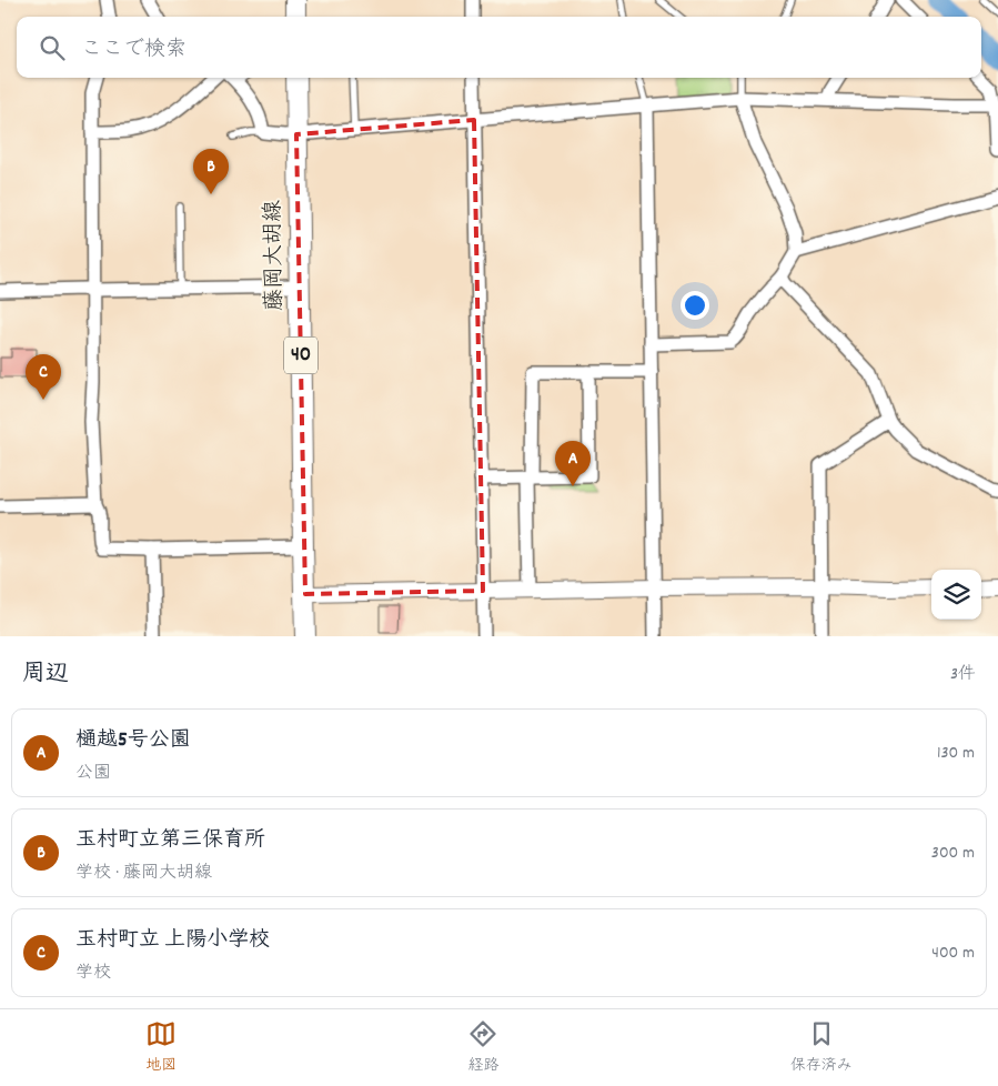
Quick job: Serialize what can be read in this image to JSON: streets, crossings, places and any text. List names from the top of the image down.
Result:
{
  "streets": {
    "main road": ["藤岡大胡線", "40"]
  },
  "page": {
    "search": "ここで検索",
    "pins": ["B", "C", "A"],
    "heading": ["周辺", "3件"],
    "list": [
      {
        "mark": "A",
        "name": "樋越5号公園",
        "note": "公園",
        "value": "130 m"
      },
      {
        "mark": "B",
        "name": "玉村町立第三保育所",
        "note": "学校 · 藤岡大胡線",
        "value": "300 m"
      },
      {
        "mark": "C",
        "name": "玉村町立 上陽小学校",
        "note": "学校",
        "value": "400 m"
      }
    ],
    "nav": ["地図", "経路", "保存済み"]
  }
}
